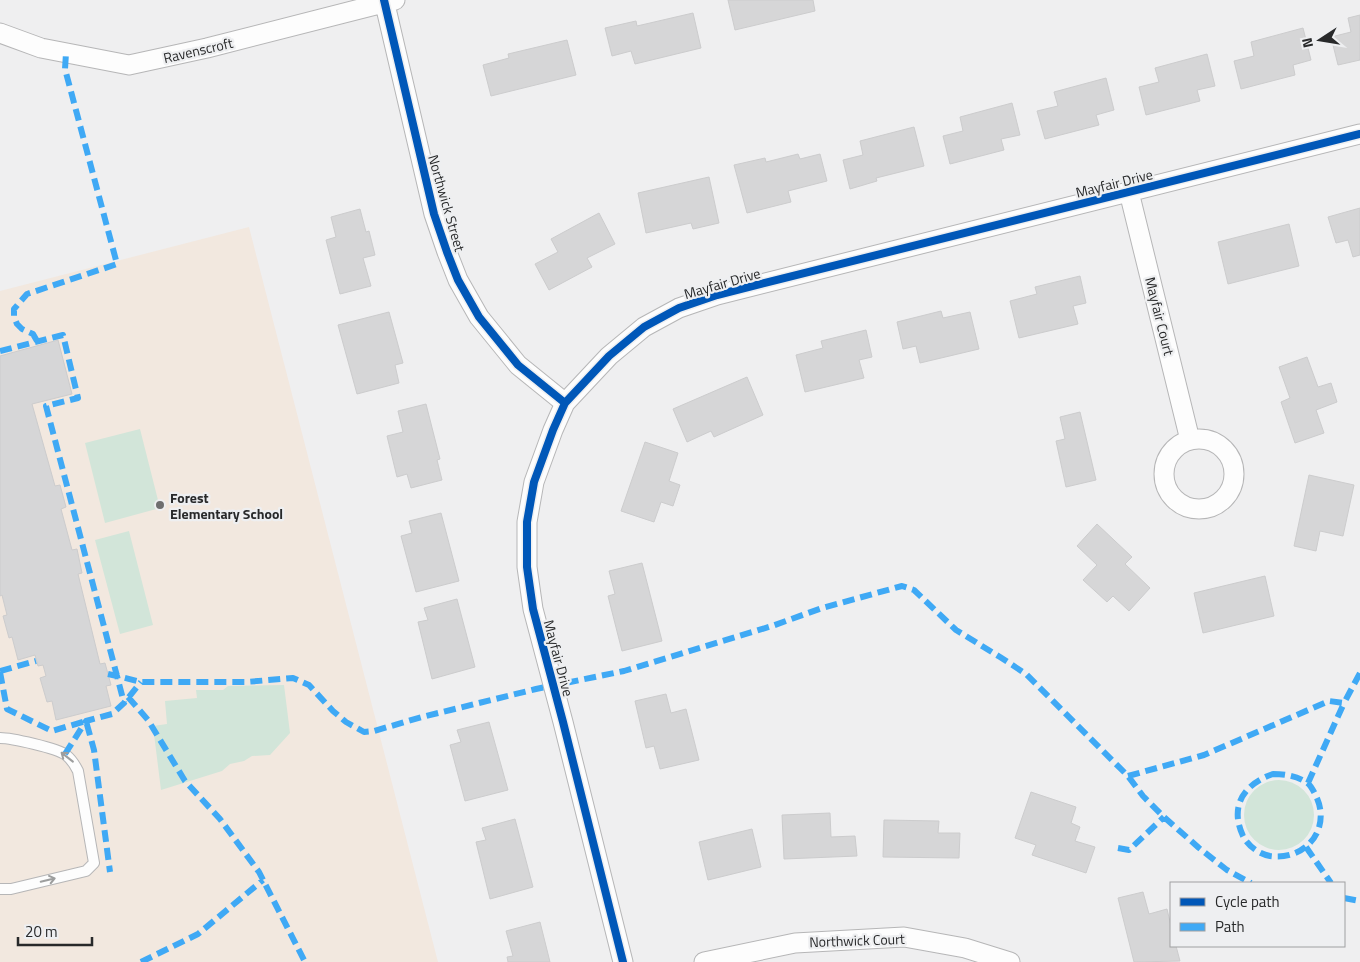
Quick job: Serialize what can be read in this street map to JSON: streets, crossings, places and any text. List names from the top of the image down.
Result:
{
  "streets": {
    "street": [
      "Ravenscroft",
      "Mayfair Drive",
      "Northwick Street",
      "Mayfair Court",
      "Northwick Court"
    ]
  },
  "crossings": [
    ["Ravenscroft", "Northwick Street"],
    ["Mayfair Drive", "Northwick Street"],
    ["Mayfair Drive", "Mayfair Court"]
  ],
  "places": ["Forest Elementary School"],
  "legend": ["Cycle path", "Path"],
  "scale_bar": "20 m",
  "north": "left"
}
